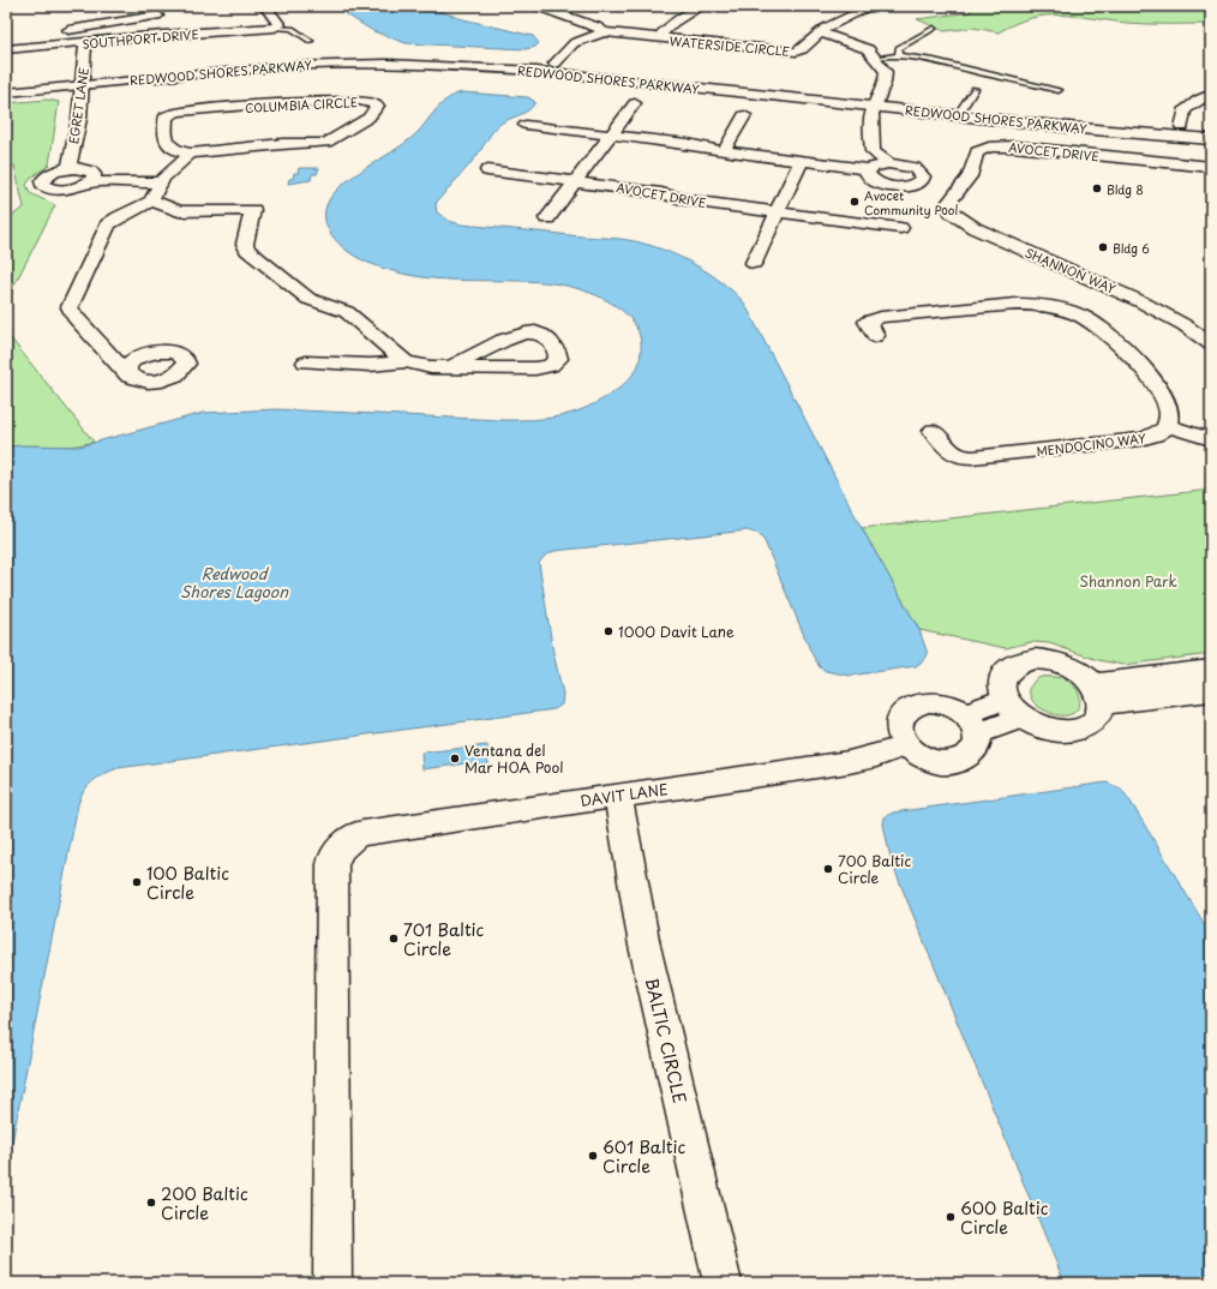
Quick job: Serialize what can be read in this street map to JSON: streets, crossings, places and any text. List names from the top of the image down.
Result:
{
  "streets": {
    "main road": ["REDWOOD SHORES PARKWAY"],
    "street": [
      "SOUTHPORT DRIVE",
      "WATERSIDE CIRCLE",
      "COLUMBIA CIRCLE",
      "EGRET LANE",
      "AVOCET DRIVE",
      "SHANNON WAY",
      "MENDOCINO WAY",
      "DAVIT LANE",
      "BALTIC CIRCLE"
    ]
  },
  "crossings": [
    ["SOUTHPORT DRIVE", "EGRET LANE"],
    ["WATERSIDE CIRCLE", "REDWOOD SHORES PARKWAY"],
    ["REDWOOD SHORES PARKWAY", "EGRET LANE"],
    ["AVOCET DRIVE", "SHANNON WAY"],
    ["DAVIT LANE", "BALTIC CIRCLE"]
  ],
  "water": ["Redwood Shores Lagoon"],
  "parks": ["Shannon Park"],
  "places": [
    "Bldg 8",
    "Avocet Community Pool",
    "Bldg 6",
    "1000 Davit Lane",
    "Ventana del Mar HOA Pool",
    "700 Baltic Circle",
    "100 Baltic Circle",
    "701 Baltic Circle",
    "601 Baltic Circle",
    "200 Baltic Circle",
    "600 Baltic Circle"
  ]
}
